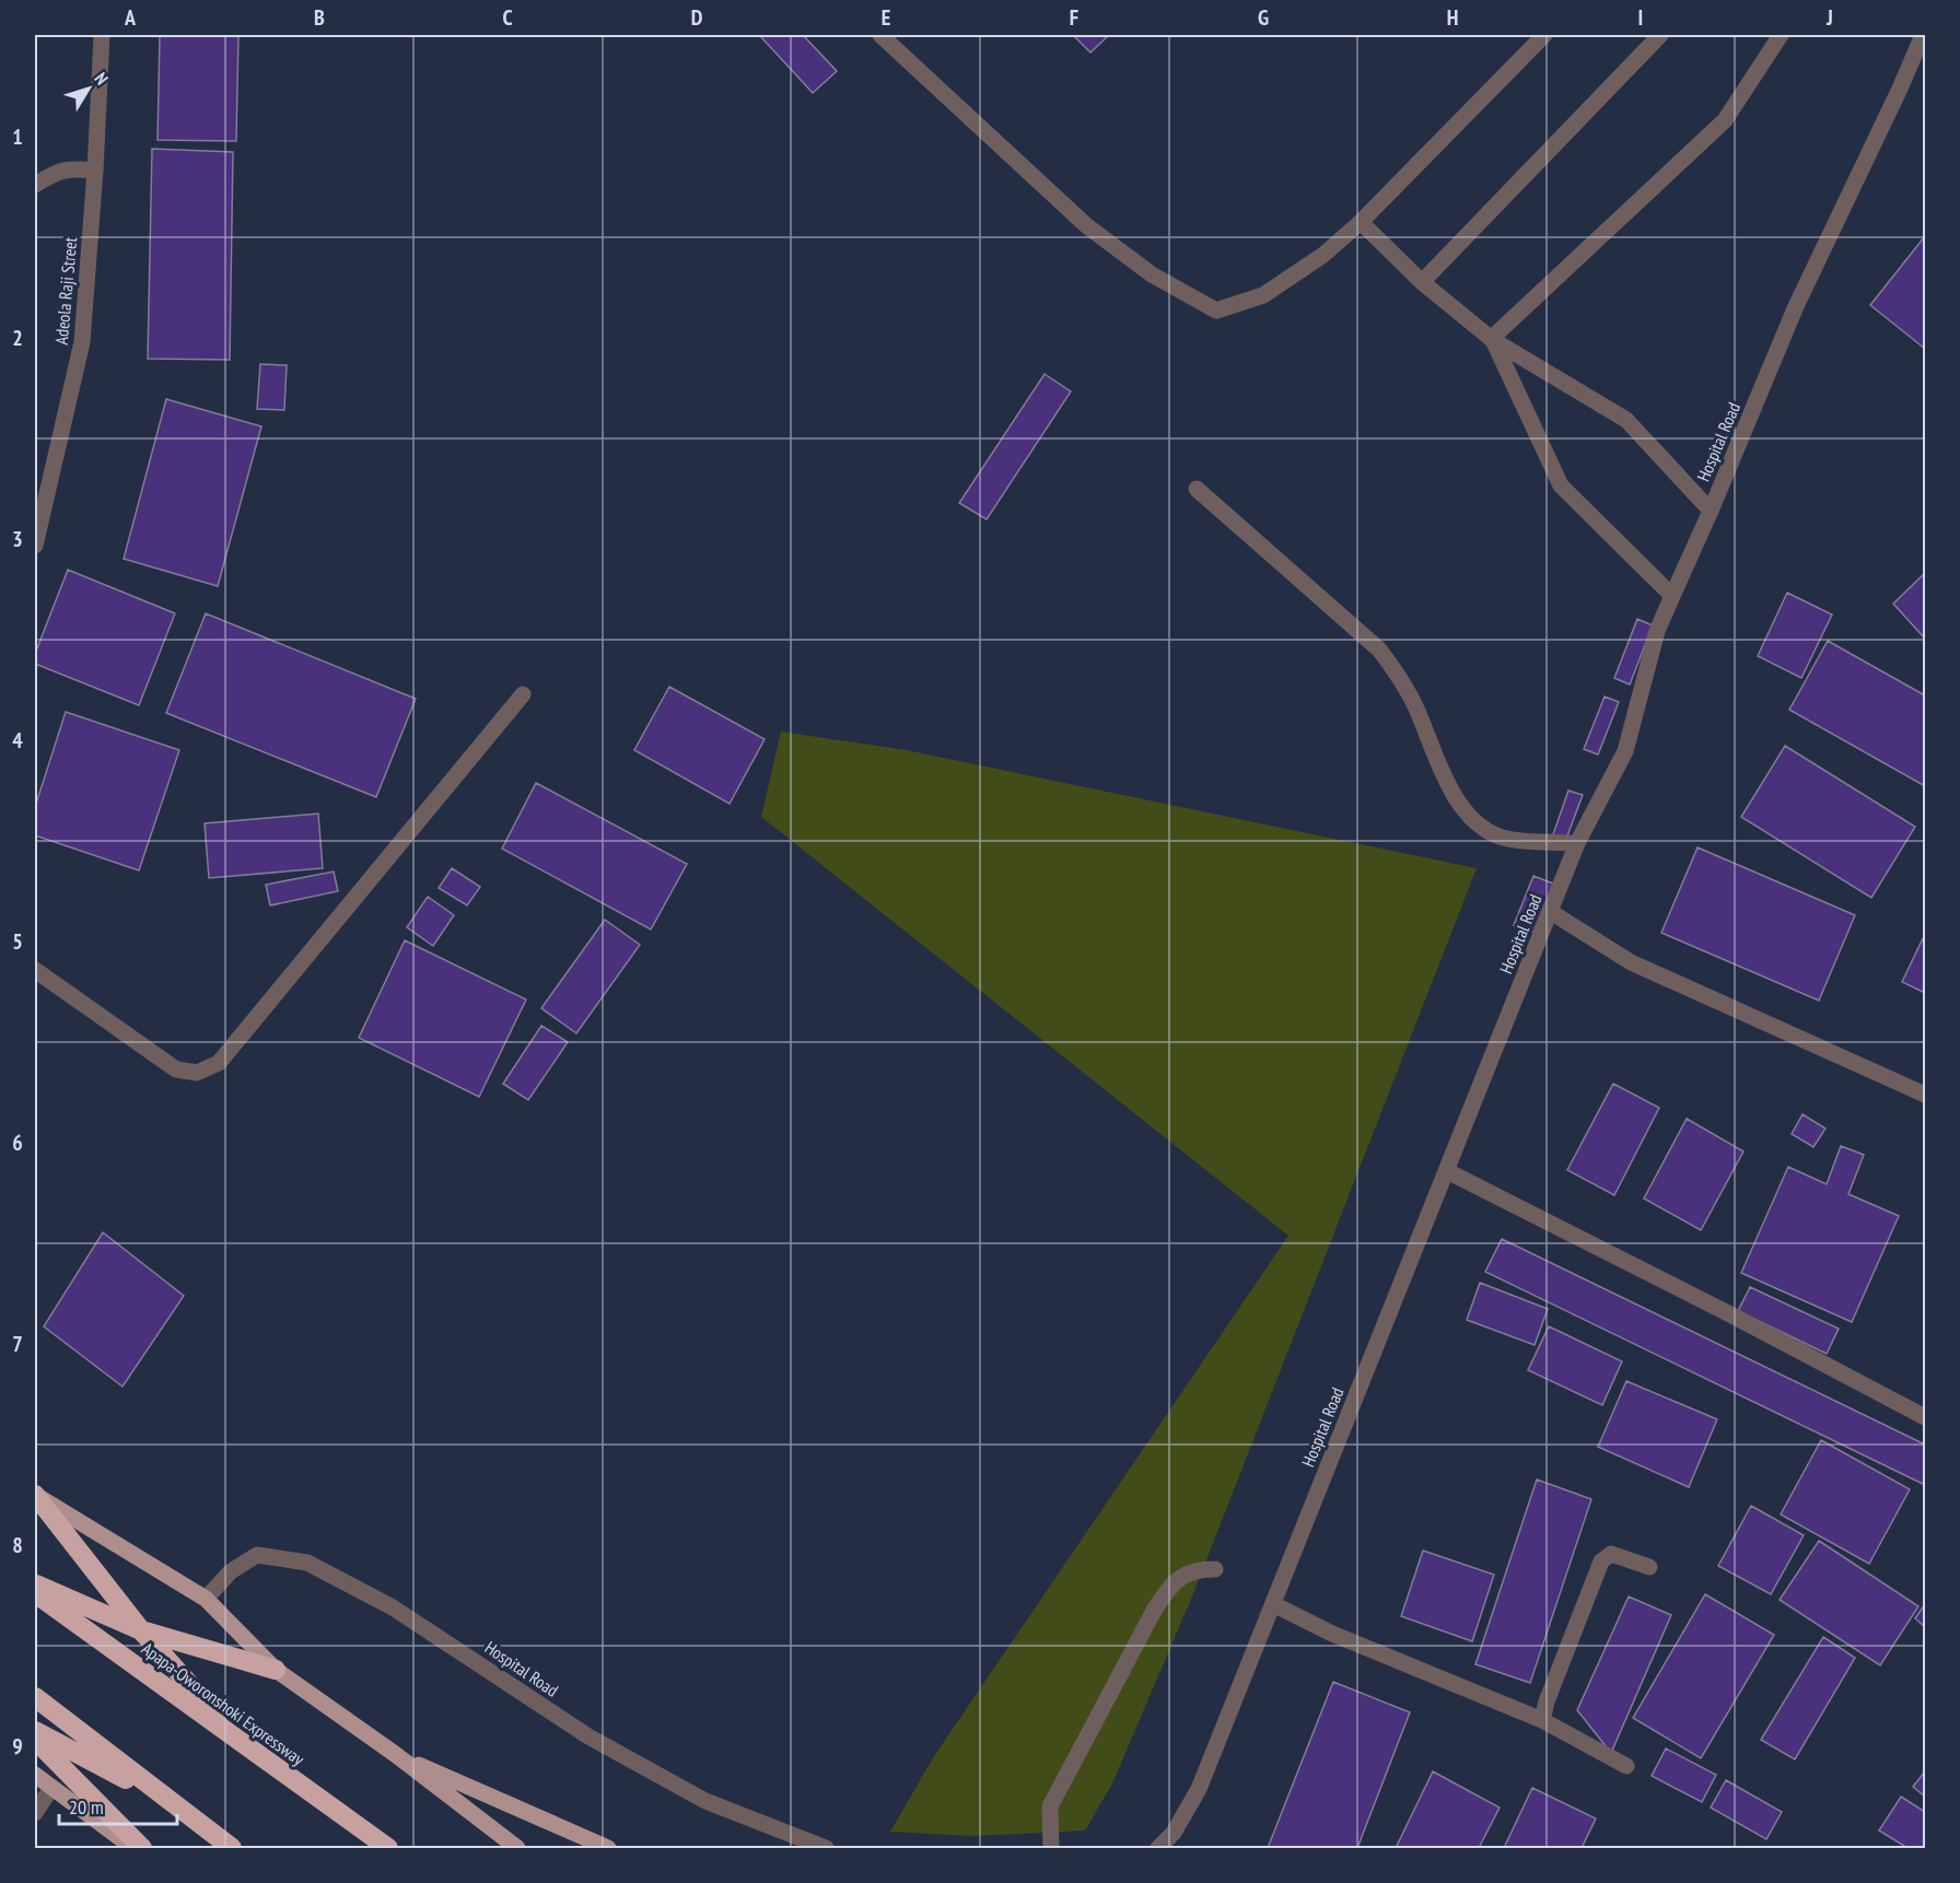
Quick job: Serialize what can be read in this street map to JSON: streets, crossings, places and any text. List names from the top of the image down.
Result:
{
  "streets": {
    "highway": ["Apapa-Oworonshoki Expressway"],
    "street": ["Adeola Raji Street", "Hospital Road"]
  },
  "scale_bar": "20 m",
  "north": "top right",
  "grid": {
    "columns": [
      "A",
      "B",
      "C",
      "D",
      "E",
      "F",
      "G",
      "H",
      "I",
      "J"
    ],
    "rows": [
      "1",
      "2",
      "3",
      "4",
      "5",
      "6",
      "7",
      "8",
      "9"
    ]
  }
}
